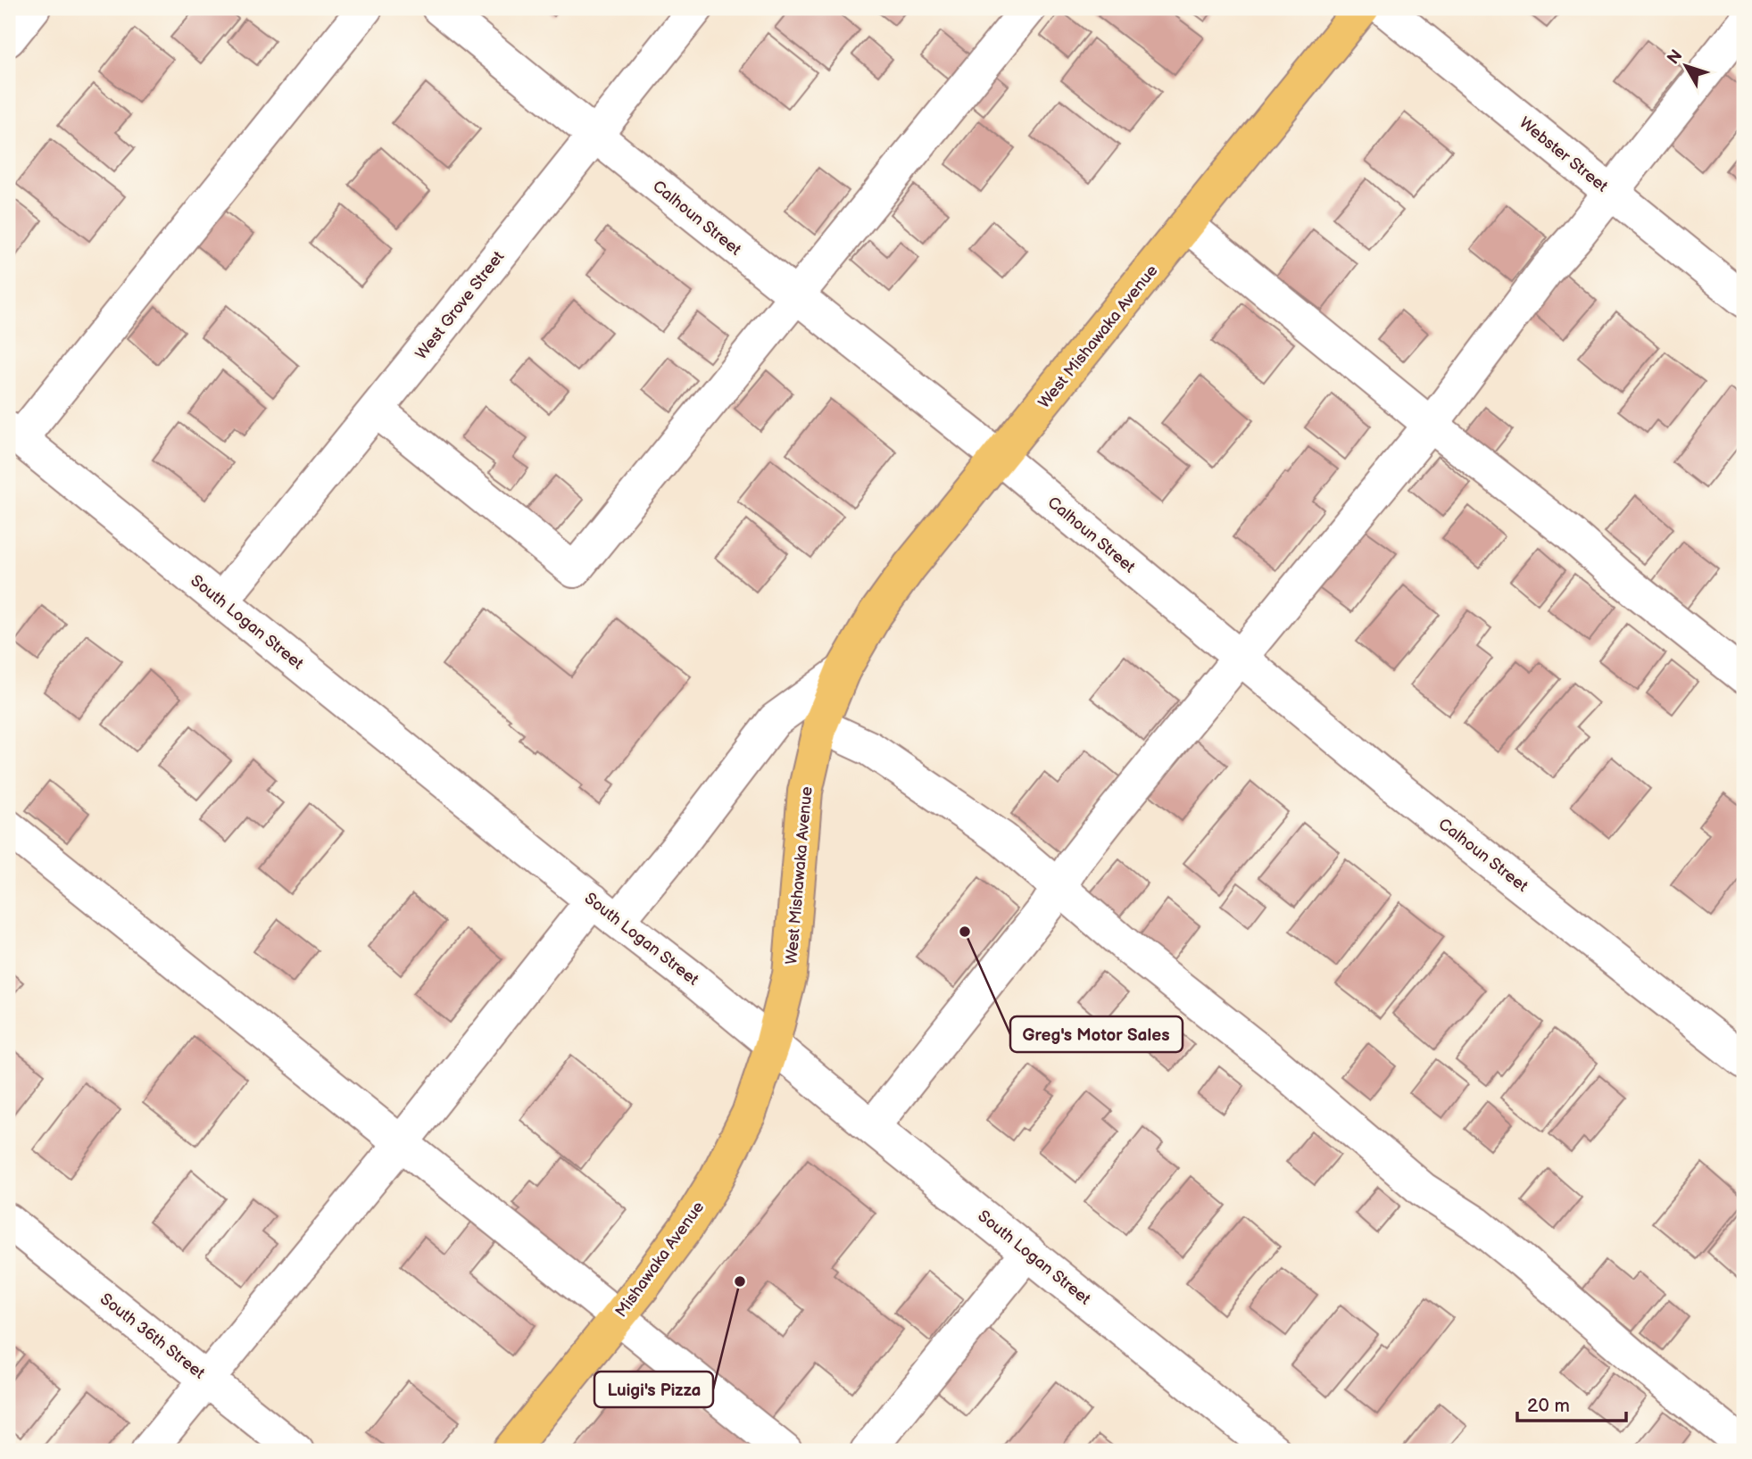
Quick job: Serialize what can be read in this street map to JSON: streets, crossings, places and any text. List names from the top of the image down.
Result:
{
  "streets": {
    "main road": ["West Mishawaka Avenue", "Mishawaka Avenue"],
    "street": [
      "Webster Street",
      "Calhoun Street",
      "West Grove Street",
      "South Logan Street",
      "South 36th Street"
    ]
  },
  "crossings": [
    ["Calhoun Street", "West Grove Street"],
    ["Calhoun Street", "West Mishawaka Avenue"],
    ["West Grove Street", "South Logan Street"],
    ["West Mishawaka Avenue", "South Logan Street"],
    ["West Mishawaka Avenue", "Mishawaka Avenue"],
    ["West Mishawaka Avenue", "South 36th Street"],
    ["South Logan Street", "Mishawaka Avenue"]
  ],
  "places": ["Greg's Motor Sales", "Luigi's Pizza"],
  "scale_bar": "20 m",
  "north": "top left"
}
